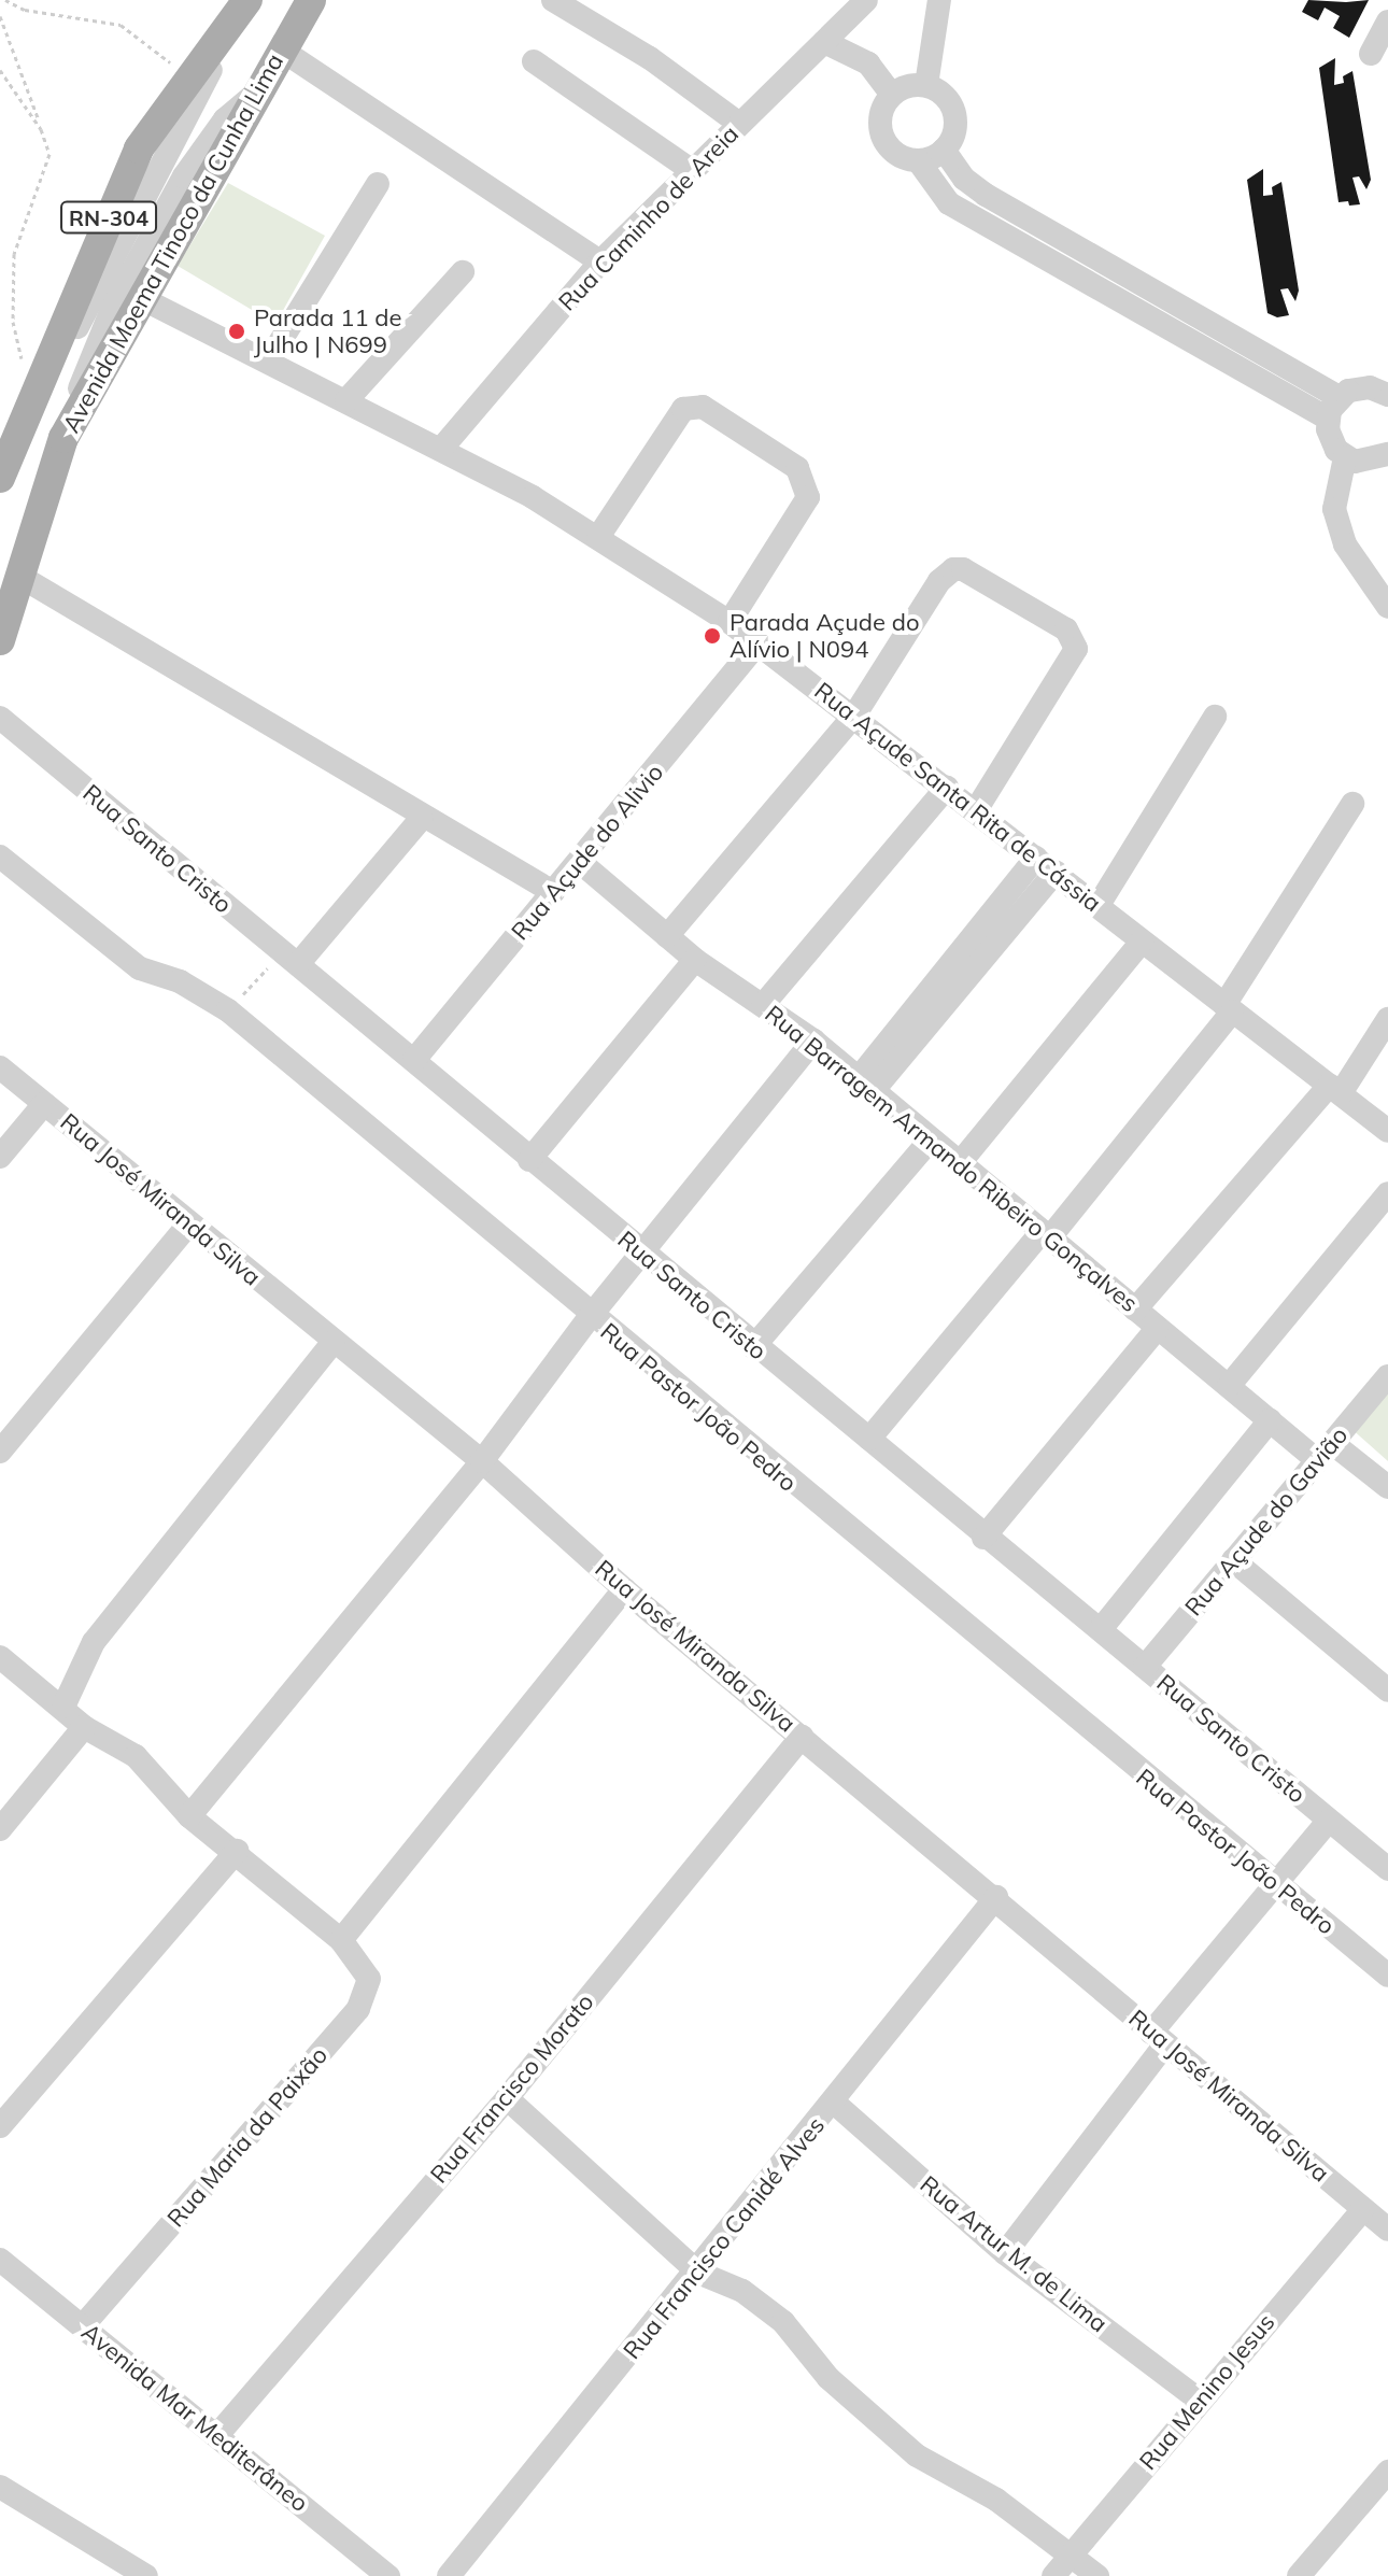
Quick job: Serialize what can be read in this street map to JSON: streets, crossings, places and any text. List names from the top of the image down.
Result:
{
  "streets": {
    "main road": ["RN-304", "Avenida Moema Tinoco da Cunha Lima"],
    "street": [
      "Rua Caminho de Areia",
      "Rua Açude Santa Rita de Cássia",
      "Rua Santo Cristo",
      "Rua Açude do Alivio",
      "Rua Barragem Armando Ribeiro Gonçalves",
      "Rua José Miranda Silva",
      "Rua Pastor João Pedro",
      "Rua Açude do Gavião",
      "Rua Francisco Morato",
      "Rua Maria da Paixão",
      "Rua Francisco Canidé Alves",
      "Rua Artur M. de Lima",
      "Rua Menino Jesus",
      "Avenida Mar Mediterâneo"
    ]
  },
  "crossings": [
    ["Rua Caminho de Areia", "Rua Açude Santa Rita de Cássia"],
    ["Avenida Moema Tinoco da Cunha Lima", "Rua Açude Santa Rita de Cássia"],
    ["Rua Açude Santa Rita de Cássia", "Rua Açude do Alivio"],
    ["Rua Santo Cristo", "Rua Açude do Alivio"],
    ["Rua Santo Cristo", "Rua Açude do Gavião"],
    ["Rua Açude do Alivio", "Rua Barragem Armando Ribeiro Gonçalves"],
    ["Rua Barragem Armando Ribeiro Gonçalves", "Rua Açude do Gavião"],
    ["Rua José Miranda Silva", "Rua Francisco Morato"],
    ["Rua José Miranda Silva", "Rua Francisco Canidé Alves"],
    ["Rua José Miranda Silva", "Rua Menino Jesus"],
    ["Rua Francisco Morato", "Avenida Mar Mediterâneo"],
    ["Rua Maria da Paixão", "Avenida Mar Mediterâneo"],
    ["Rua Francisco Canidé Alves", "Rua Artur M. de Lima"],
    ["Rua Artur M. de Lima", "Rua Menino Jesus"]
  ],
  "places": ["Parada 11 de Julho | N699", "Parada Açude do Alívio | N094"]
}
